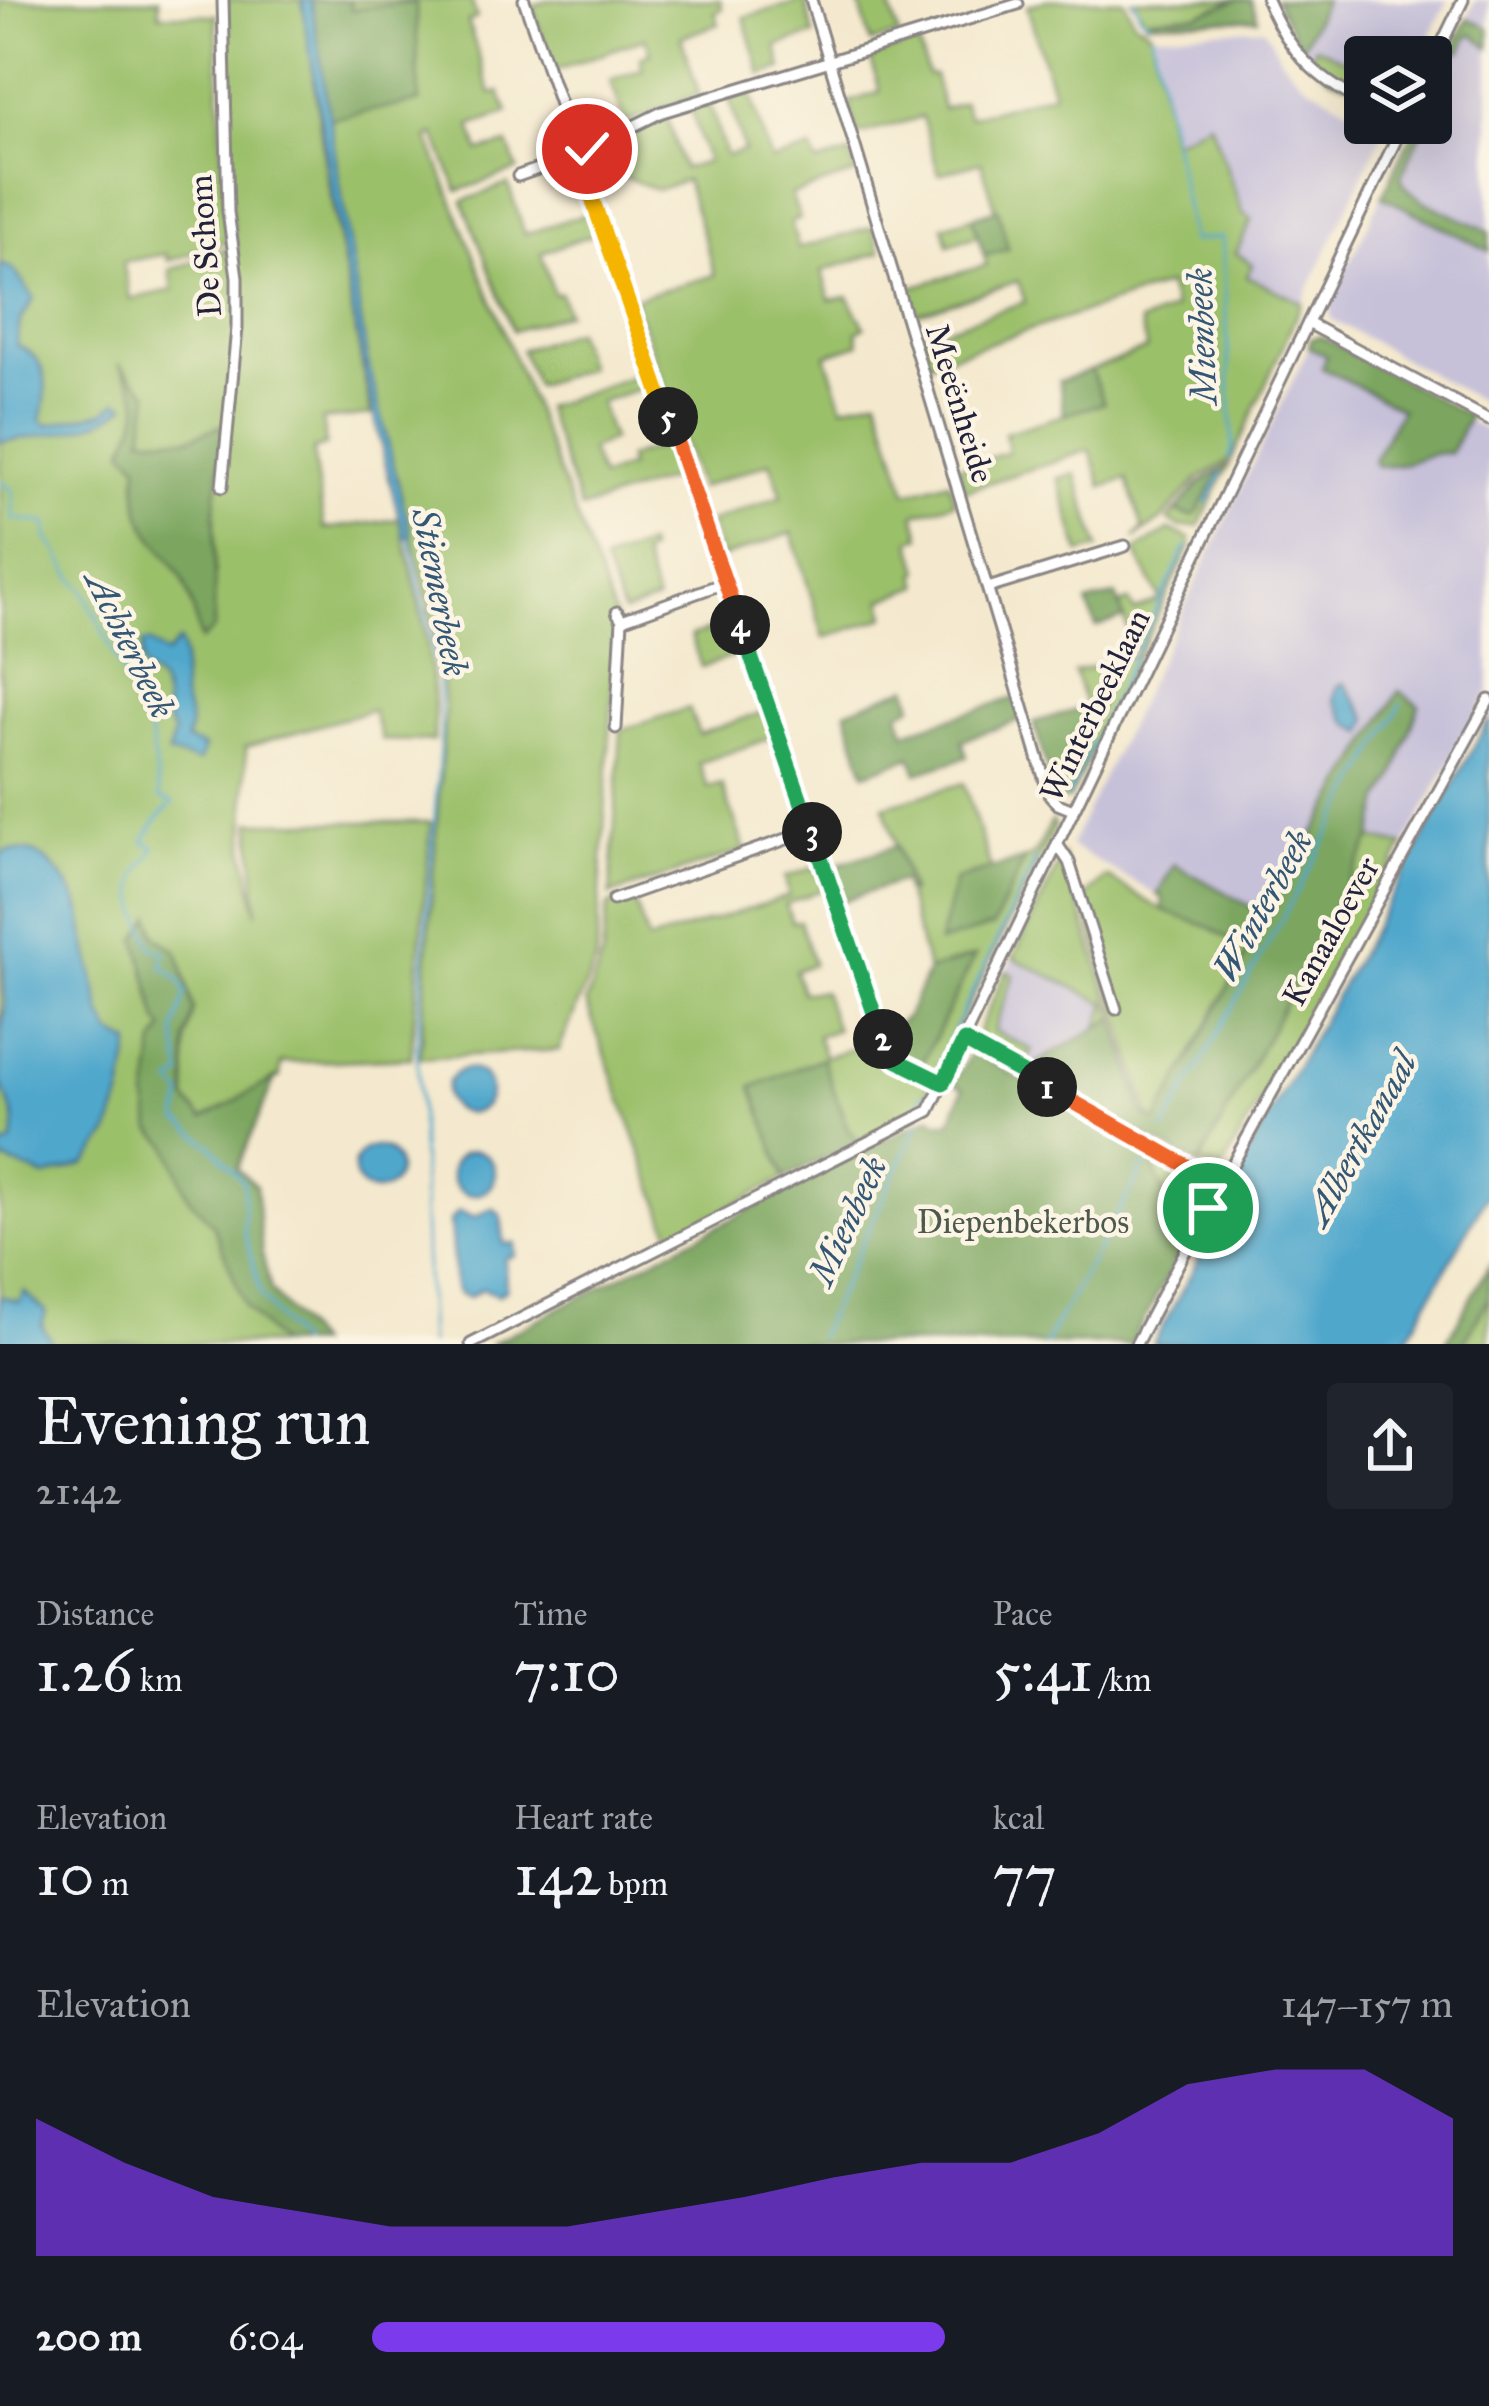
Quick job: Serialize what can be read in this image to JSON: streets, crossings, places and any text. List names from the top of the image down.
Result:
{
  "streets": {
    "street": [
      "De Schom",
      "Meeënheide",
      "Winterbeeklaan",
      "Kanaaloever"
    ]
  },
  "crossings": [
    ["Meeënheide", "Winterbeeklaan"]
  ],
  "water": [
    "Mienbeek",
    "Stiemerbeek",
    "Achterbeek",
    "Winterbeek",
    "Albertkanaal"
  ],
  "parks": ["Diepenbekerbos"],
  "page": {
    "pins": [
      "5",
      "4",
      "3",
      "2",
      "1"
    ],
    "heading": ["Evening run", "21:42"],
    "stats": [
      ["Distance", "1.26 km"],
      ["Time", "7:10"],
      ["Pace", "5:41 /km"],
      ["Elevation", "10 m"],
      ["Heart rate", "142 bpm"],
      ["kcal", "77"]
    ],
    "chart": ["Elevation", "147–157 m"],
    "list": [
      {
        "name": "200 m",
        "note": "6:04"
      }
    ]
  }
}
